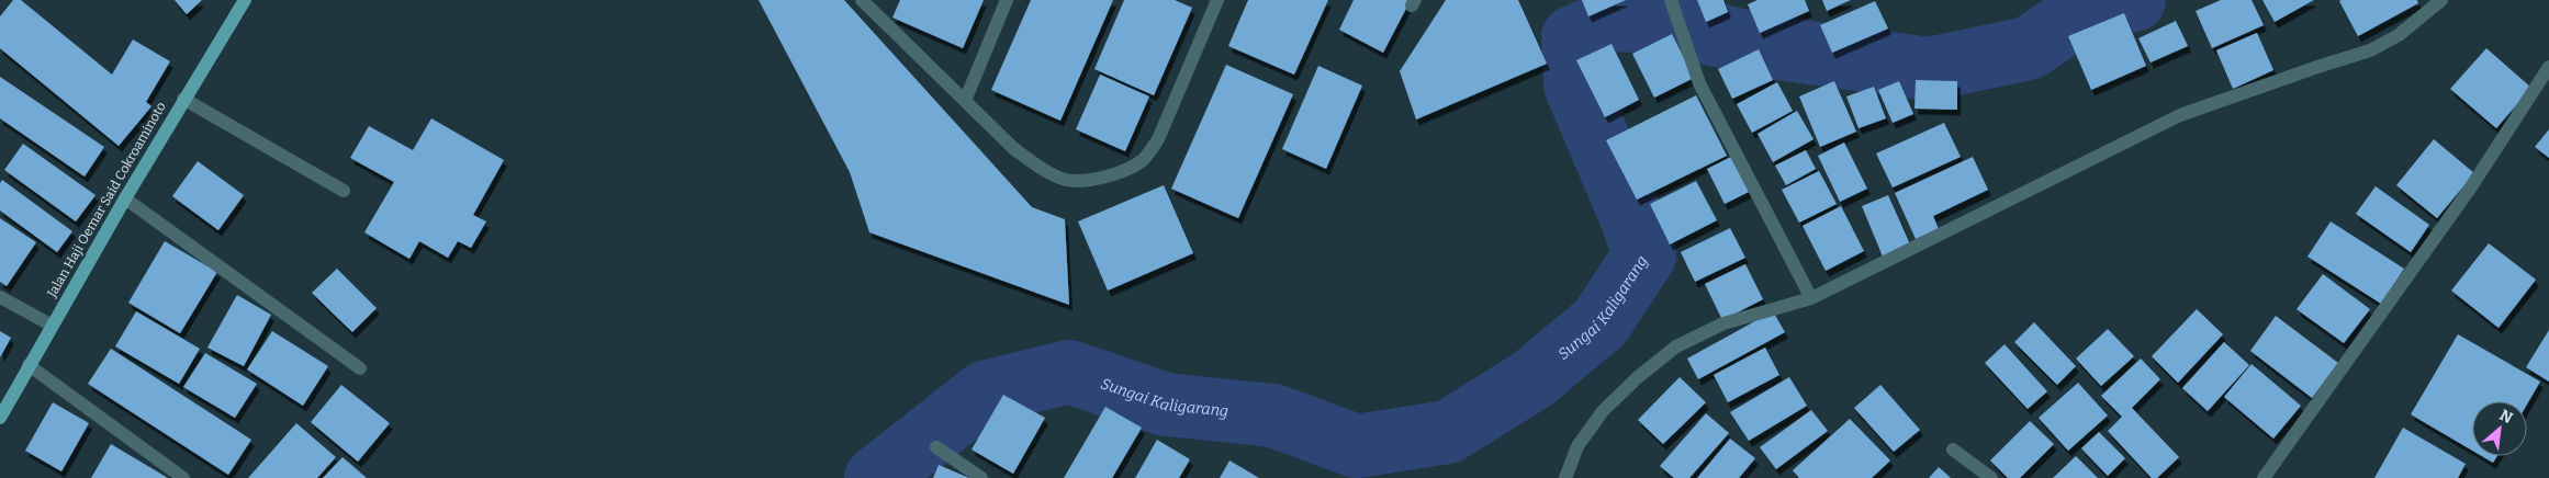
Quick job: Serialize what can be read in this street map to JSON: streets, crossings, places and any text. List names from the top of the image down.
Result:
{
  "streets": {
    "main road": ["Jalan Haji Oemar Said Cokroaminoto"]
  },
  "water": ["Sungai Kaligarang"],
  "north": "top right"
}
